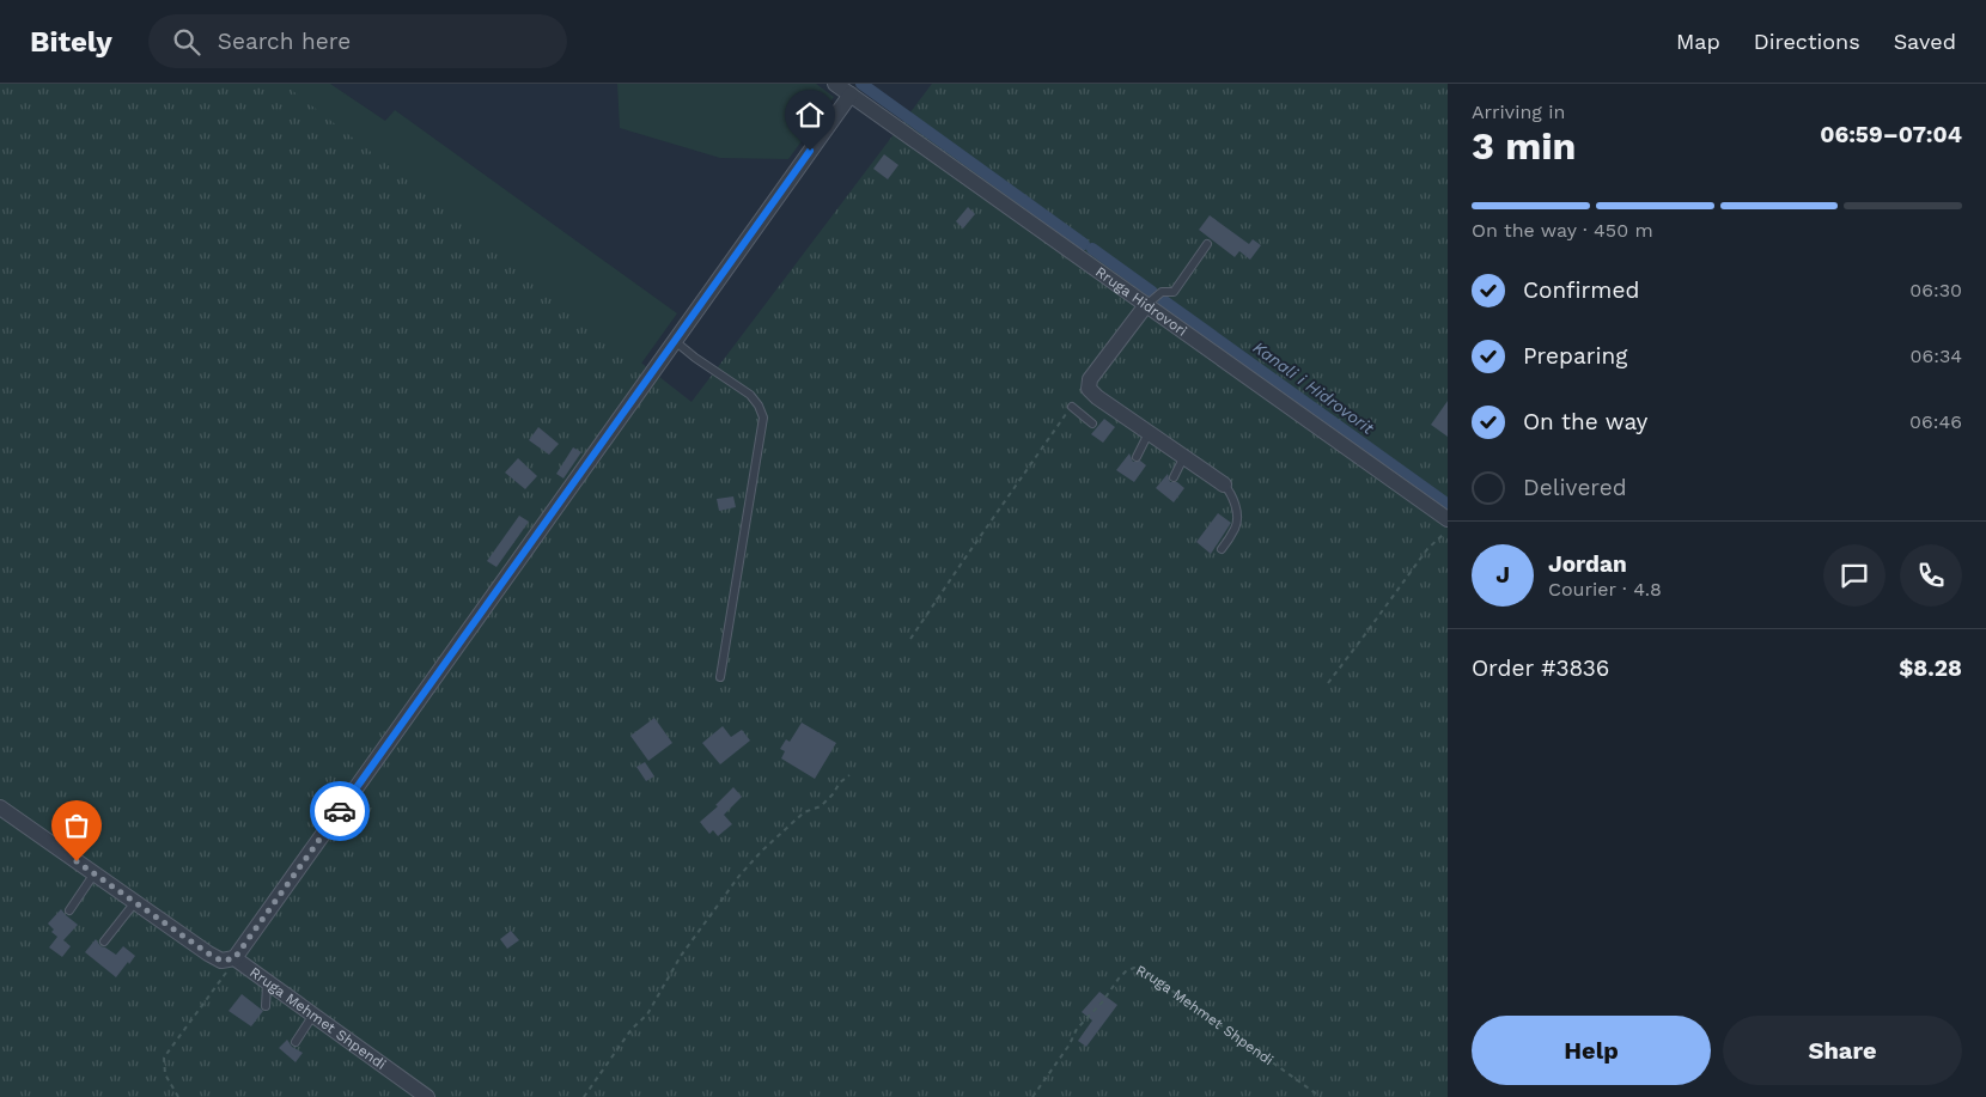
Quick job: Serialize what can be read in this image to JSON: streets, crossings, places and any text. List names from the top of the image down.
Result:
{
  "streets": {
    "street": ["Rruga Hidrovori", "Rruga Mehmet Shpendi"]
  },
  "water": ["Kanali i Hidrovorit"],
  "page": {
    "header": "Bitely",
    "search": "Search here",
    "nav": ["Map", "Directions", "Saved"],
    "heading": ["3 min", "Arriving in", "06:59–07:04"],
    "panel": [
      "Jordan",
      "Courier · 4.8",
      "Order #3836",
      "$8.28"
    ],
    "bar": "On the way · 450 m",
    "list": [
      ["Confirmed", "06:30"],
      ["Preparing", "06:34"],
      ["On the way", "06:46"],
      "Delivered"
    ],
    "round": "J",
    "buttons": ["Help", "Share"]
  }
}
